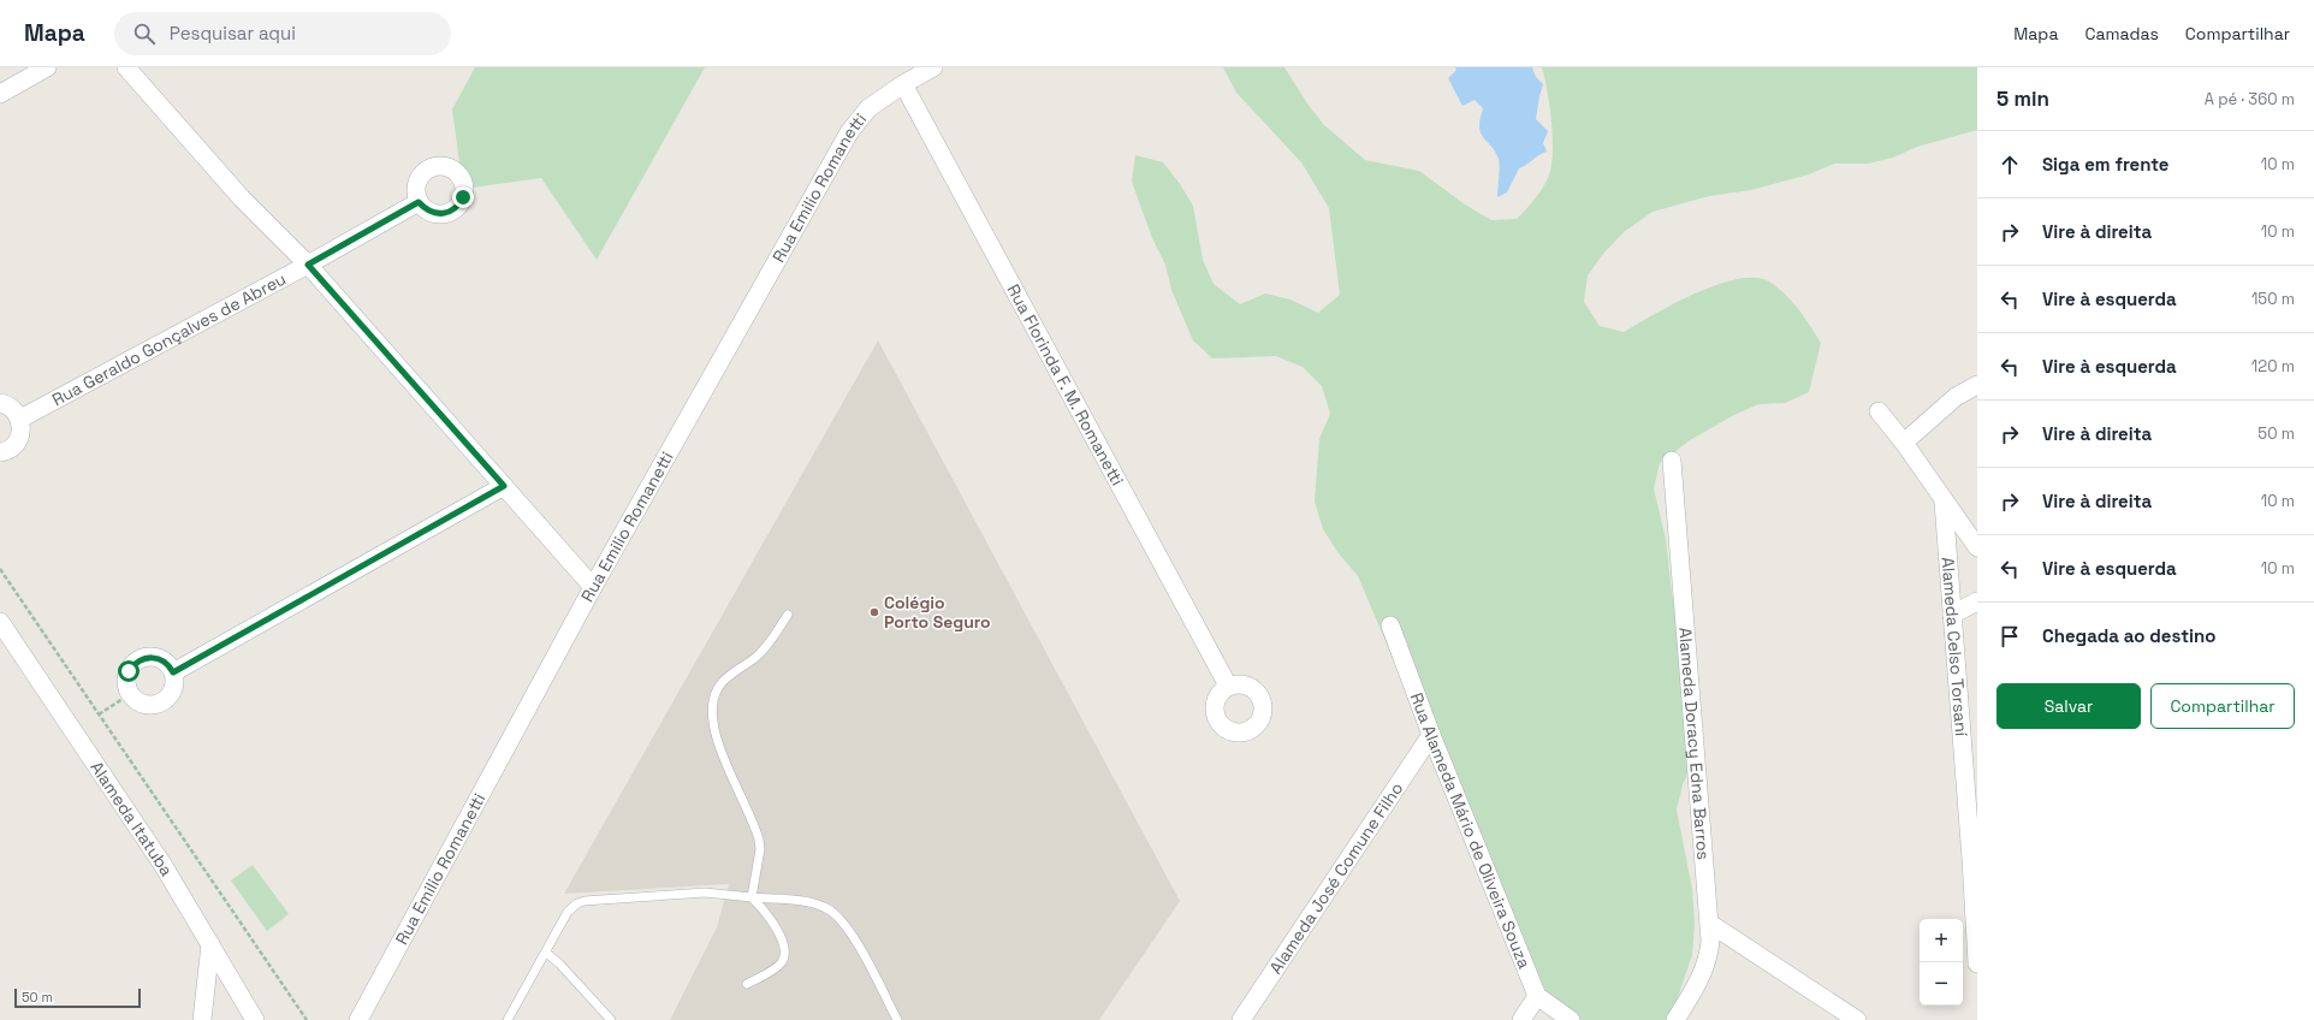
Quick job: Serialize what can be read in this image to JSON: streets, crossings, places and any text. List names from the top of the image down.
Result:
{
  "streets": {
    "street": [
      "Rua Emilio Romanetti",
      "Rua Geraldo Gonçalves de Abreu",
      "Rua Florinda F. M. Romanetti",
      "Alameda Celso Torsaní",
      "Alameda Doracy Edna Barros",
      "Alameda Itatuba",
      "Rua Alameda Mário de Oliveira Souza",
      "Alameda José Comune Filho"
    ]
  },
  "crossings": [
    ["Rua Emilio Romanetti", "Rua Florinda F. M. Romanetti"],
    ["Rua Alameda Mário de Oliveira Souza", "Alameda José Comune Filho"]
  ],
  "places": ["Colégio Porto Seguro"],
  "scale_bar": "50 m",
  "page": {
    "header": "Mapa",
    "search": "Pesquisar aqui",
    "nav": ["Mapa", "Camadas", "Compartilhar"],
    "heading": ["5 min", "A pé · 360 m"],
    "list": [
      ["Siga em frente", "10 m"],
      ["Vire à direita", "10 m"],
      ["Vire à esquerda", "150 m"],
      ["Vire à esquerda", "120 m"],
      ["Vire à direita", "50 m"],
      ["Vire à direita", "10 m"],
      ["Vire à esquerda", "10 m"],
      "Chegada ao destino"
    ],
    "buttons": ["Salvar", "Compartilhar"],
    "map_buttons": ["+", "−"],
    "scale": "50 m"
  }
}
